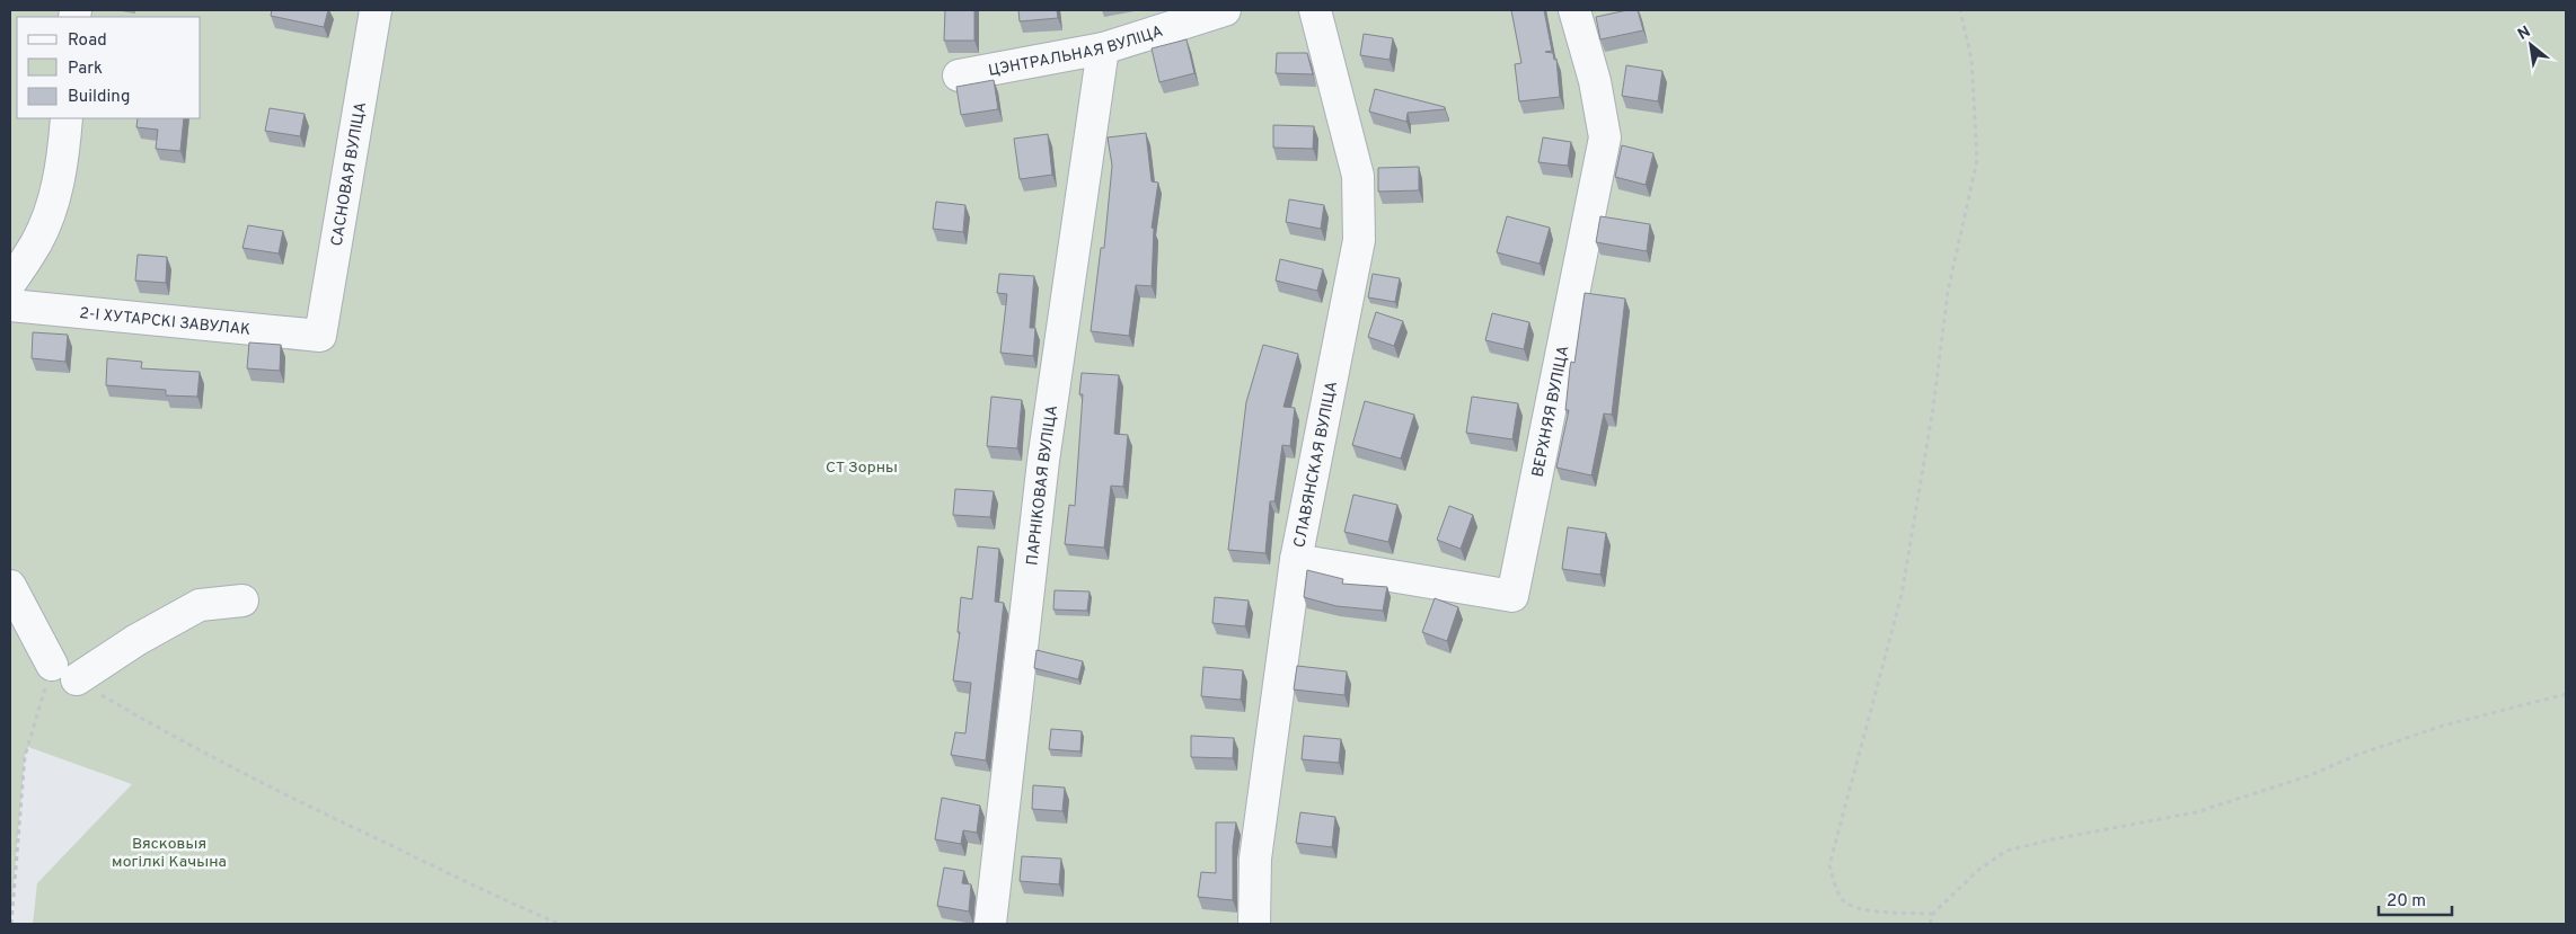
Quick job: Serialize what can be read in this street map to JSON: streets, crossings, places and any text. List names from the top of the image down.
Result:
{
  "streets": {
    "street": [
      "ЦЭНТРАЛЬНАЯ ВУЛІЦА",
      "САСНОВАЯ ВУЛІЦА",
      "2-І ХУТАРСКІ ЗАВУЛАК",
      "ВЕРХНЯЯ ВУЛІЦА",
      "СЛАВЯНСКАЯ ВУЛІЦА",
      "ПАРНІКОВАЯ ВУЛІЦА"
    ]
  },
  "crossings": [
    ["ЦЭНТРАЛЬНАЯ ВУЛІЦА", "ПАРНІКОВАЯ ВУЛІЦА"],
    ["САСНОВАЯ ВУЛІЦА", "2-І ХУТАРСКІ ЗАВУЛАК"],
    ["ВЕРХНЯЯ ВУЛІЦА", "СЛАВЯНСКАЯ ВУЛІЦА"]
  ],
  "parks": ["СТ Зорны", "Вясковыя могілкі Качына"],
  "legend": ["Road", "Park", "Building"],
  "scale_bar": "20 m",
  "north": "top left"
}
